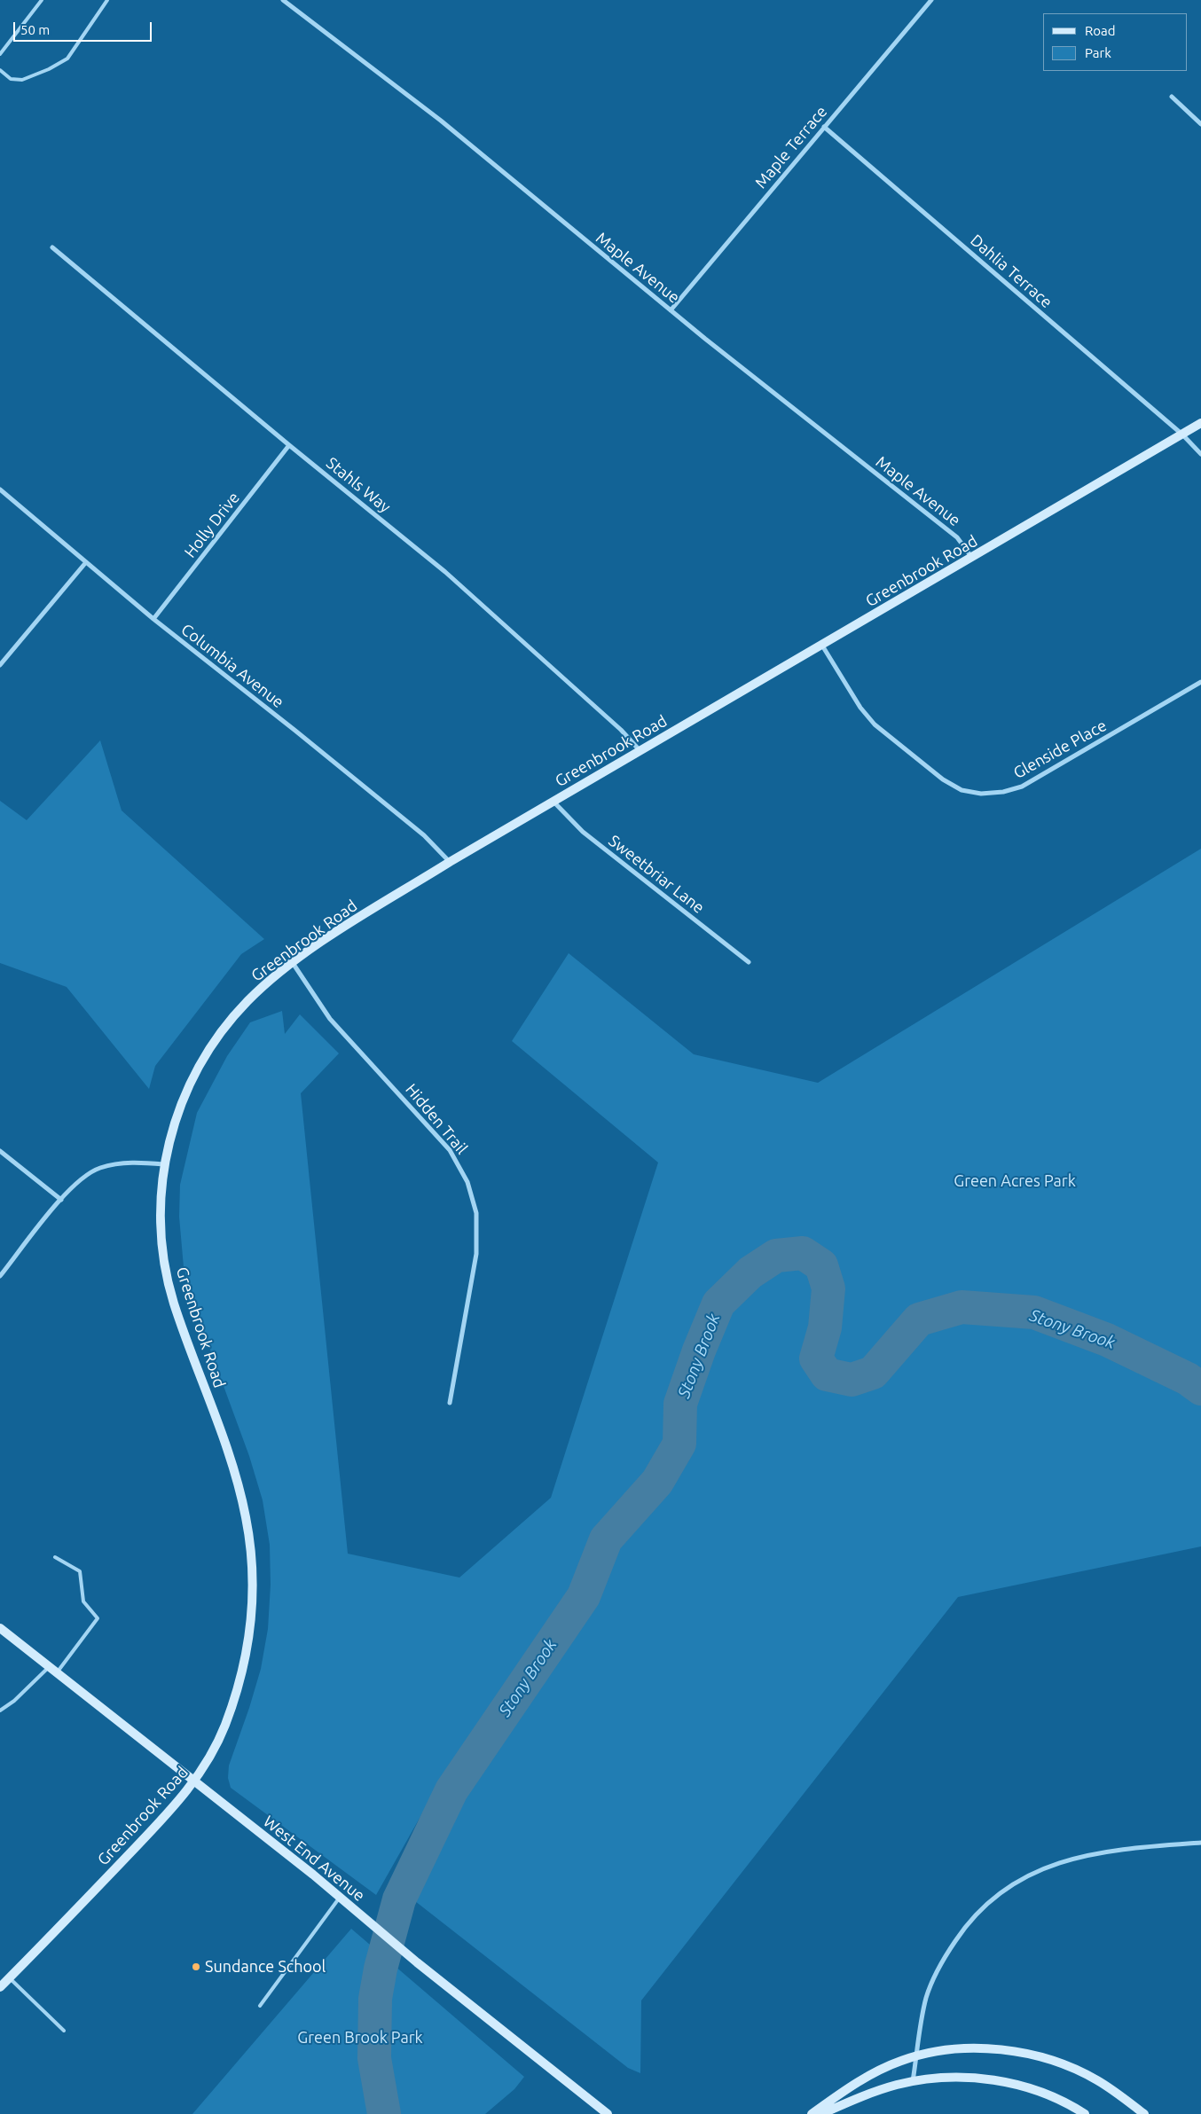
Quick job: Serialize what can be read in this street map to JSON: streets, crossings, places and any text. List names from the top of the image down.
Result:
{
  "streets": {
    "street": [
      "Maple Terrace",
      "Maple Avenue",
      "Dahlia Terrace",
      "Stahls Way",
      "Holly Drive",
      "Greenbrook Road",
      "Columbia Avenue",
      "Glenside Place",
      "Sweetbriar Lane",
      "Hidden Trail",
      "West End Avenue"
    ]
  },
  "crossings": [
    ["Maple Terrace", "Maple Avenue"],
    ["Maple Terrace", "Dahlia Terrace"],
    ["Maple Avenue", "Greenbrook Road"],
    ["Dahlia Terrace", "Greenbrook Road"],
    ["Stahls Way", "Holly Drive"],
    ["Stahls Way", "Greenbrook Road"],
    ["Holly Drive", "Columbia Avenue"],
    ["Greenbrook Road", "Columbia Avenue"],
    ["Greenbrook Road", "Glenside Place"],
    ["Greenbrook Road", "Sweetbriar Lane"],
    ["Greenbrook Road", "Hidden Trail"],
    ["Greenbrook Road", "West End Avenue"]
  ],
  "water": ["Stony Brook"],
  "parks": ["Green Acres Park", "Green Brook Park"],
  "places": ["Sundance School"],
  "legend": ["Road", "Park"],
  "scale_bar": "50 m"
}
